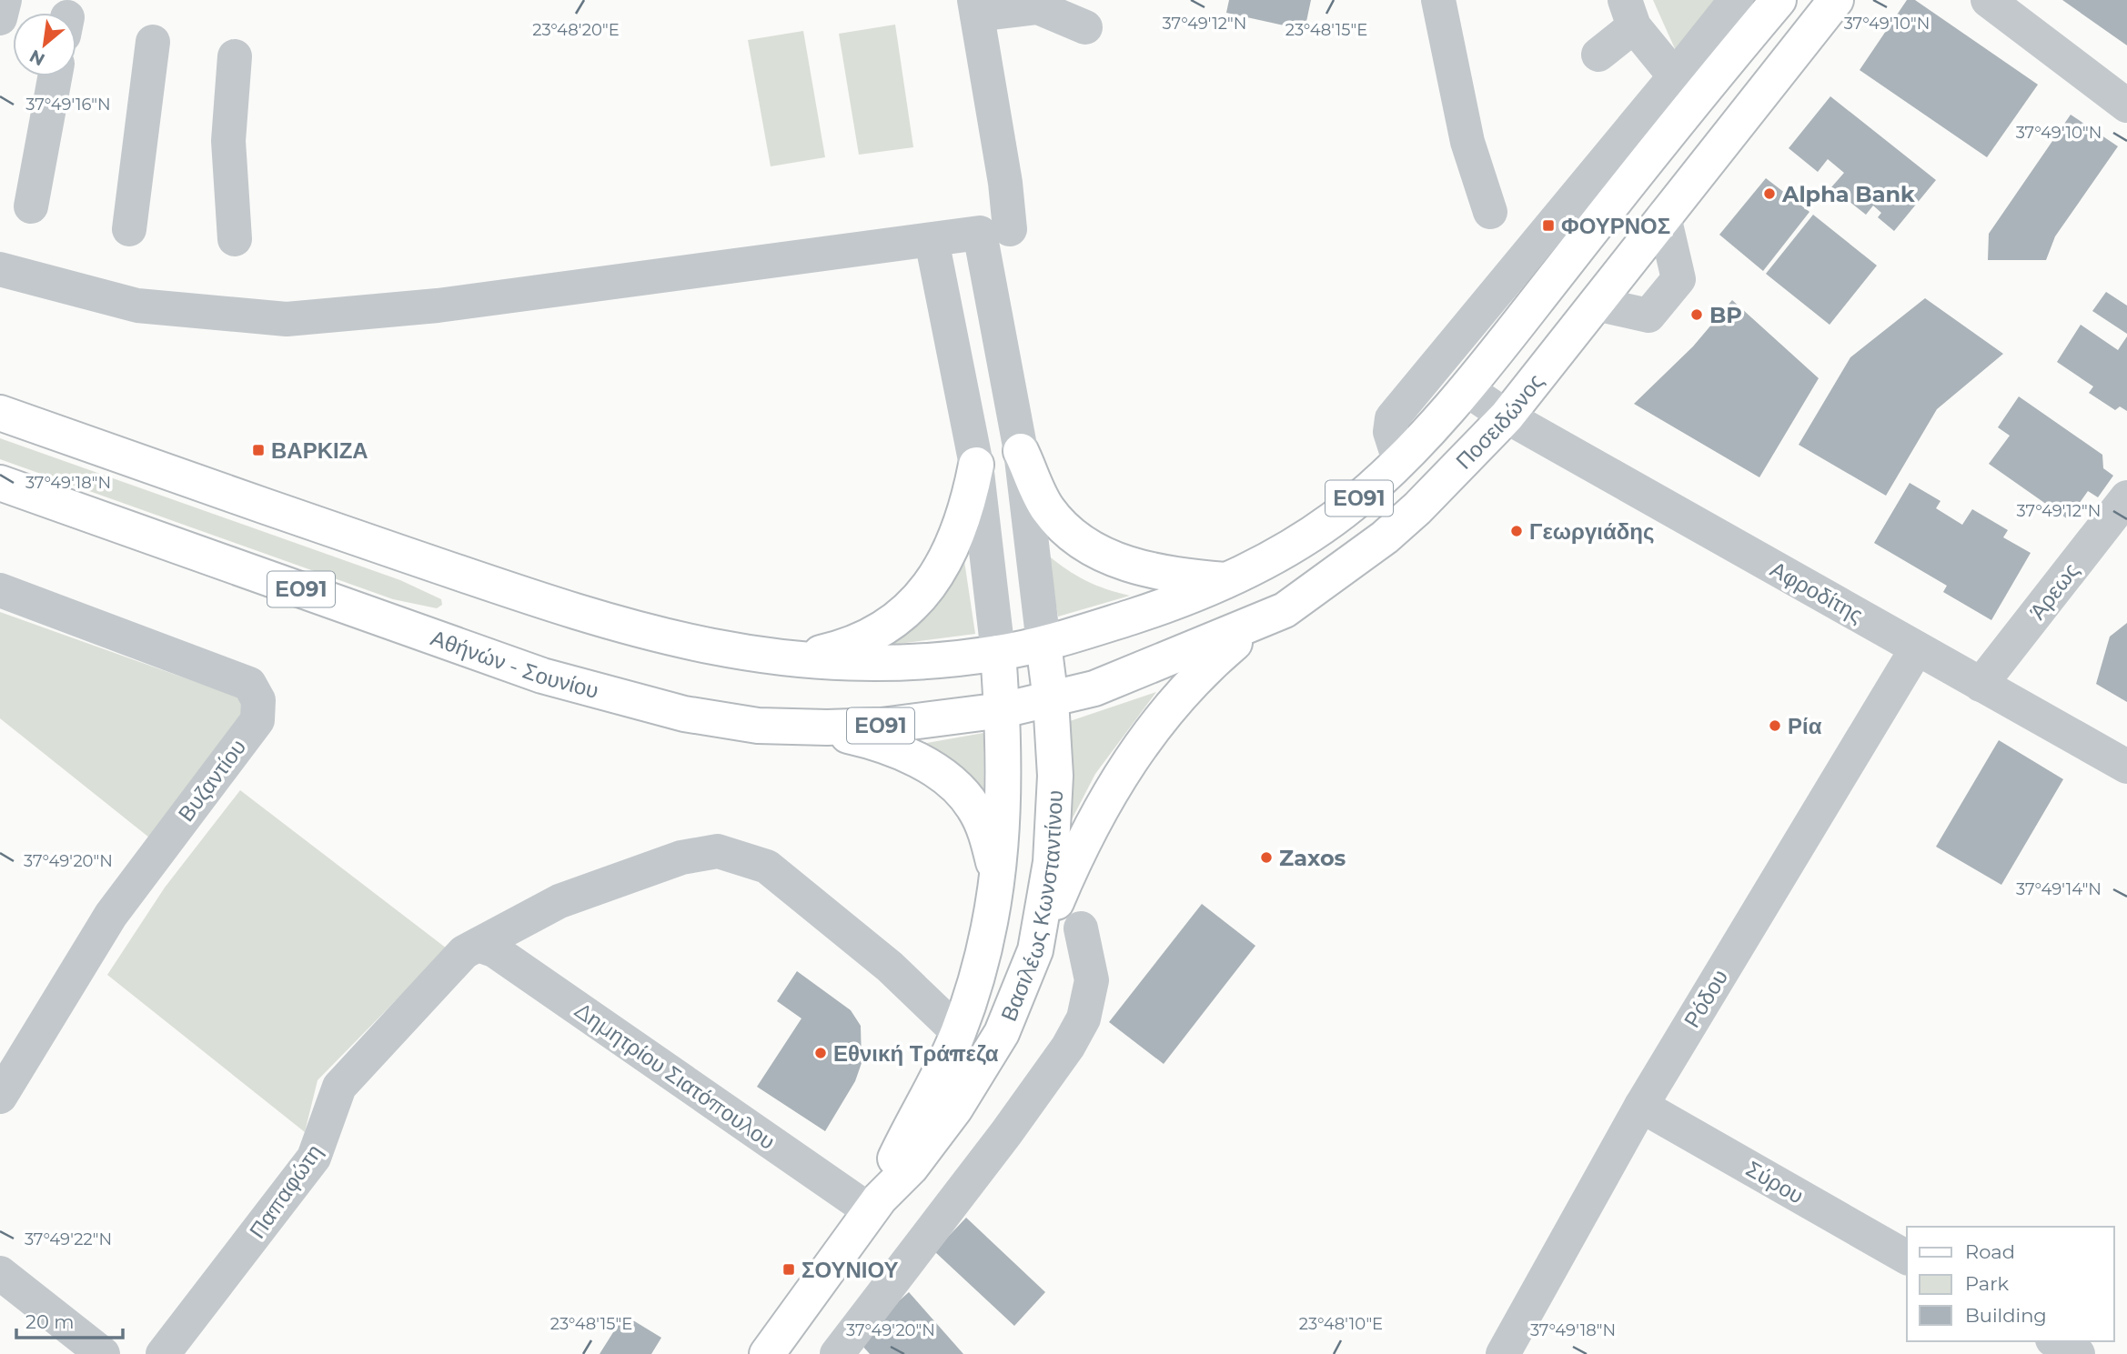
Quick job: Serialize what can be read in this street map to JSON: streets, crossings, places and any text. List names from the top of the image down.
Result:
{
  "streets": {
    "main road": [
      "Ποσειδώνος",
      "ΕΟ91",
      "Αθήνών - Σουνίου",
      "Βασιλέως Κωνσταντίνου"
    ],
    "street": [
      "Άρεως",
      "Αφροδίτης",
      "Βυζαντίου",
      "Ρόδου",
      "Δημητρίου Σιατόπουλου",
      "Σύρου",
      "Παπαφώτη"
    ]
  },
  "crossings": [
    ["Ποσειδώνος", "ΕΟ91"],
    ["Ποσειδώνος", "Αφροδίτης"],
    ["Ποσειδώνος", "Αθήνών - Σουνίου"],
    ["Ποσειδώνος", "Βασιλέως Κωνσταντίνου"],
    ["ΕΟ91", "Βασιλέως Κωνσταντίνου"],
    ["Άρεως", "Αφροδίτης"],
    ["Αφροδίτης", "Ρόδου"],
    ["Αθήνών - Σουνίου", "Βασιλέως Κωνσταντίνου"],
    ["Βασιλέως Κωνσταντίνου", "Δημητρίου Σιατόπουλου"],
    ["Βασιλέως Κωνσταντίνου", "Παπαφώτη"],
    ["Ρόδου", "Σύρου"],
    ["Δημητρίου Σιατόπουλου", "Παπαφώτη"]
  ],
  "places": {
    "other": [
      "Alpha Bank",
      "BP",
      "Γεωργιάδης",
      "Ρία",
      "Zaxos",
      "Εθνική Τράπεζα"
    ],
    "transit": ["ΦΟΥΡΝΟΣ", "ΒΑΡΚΙΖΑ", "ΣΟΥΝΙΟΥ"]
  },
  "legend": ["Road", "Park", "Building"],
  "scale_bar": "20 m",
  "north": "bottom left",
  "coordinates": [
    "37°49'12\"N",
    "37°49'10\"N",
    "23°48'20\"E",
    "23°48'15\"E",
    "37°49'16\"N",
    "37°49'18\"N",
    "37°49'20\"N",
    "37°49'14\"N",
    "37°49'22\"N",
    "23°48'10\"E"
  ]
}
